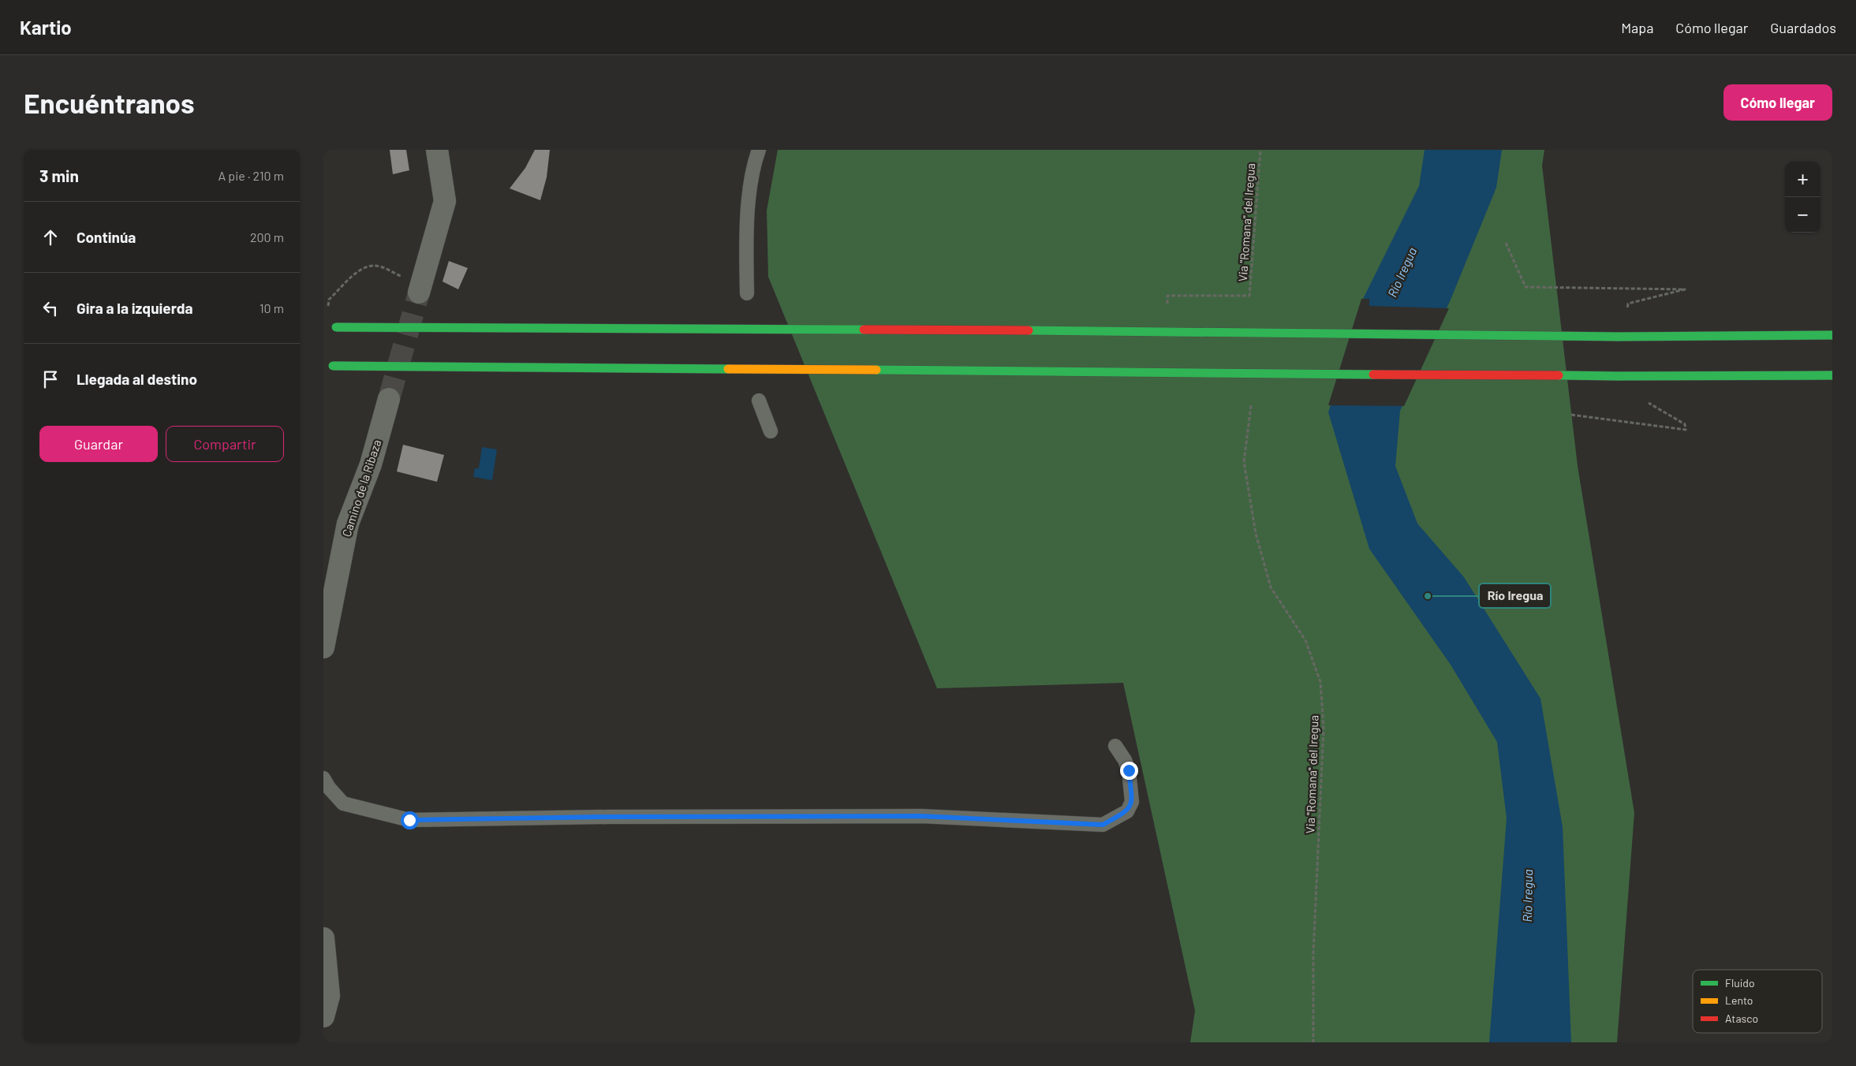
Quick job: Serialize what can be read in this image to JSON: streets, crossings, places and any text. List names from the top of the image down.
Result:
{
  "streets": {
    "street": ["Camino de la Ribaza"],
    "path": ["Via \"Romana\" del Iregua"]
  },
  "water": ["Río Iregua"],
  "places": ["Río Iregua"],
  "legend": ["Fluido", "Lento", "Atasco"],
  "page": {
    "header": "Kartio",
    "nav": ["Mapa", "Cómo llegar", "Guardados"],
    "buttons": [
      "Cómo llegar",
      ["Guardar", "Compartir"]
    ],
    "title": "Encuéntranos",
    "heading": ["3 min", "A pie · 210 m"],
    "map_buttons": ["+", "−"],
    "list": [
      ["Continúa", "200 m"],
      ["Gira a la izquierda", "10 m"],
      "Llegada al destino"
    ]
  }
}
